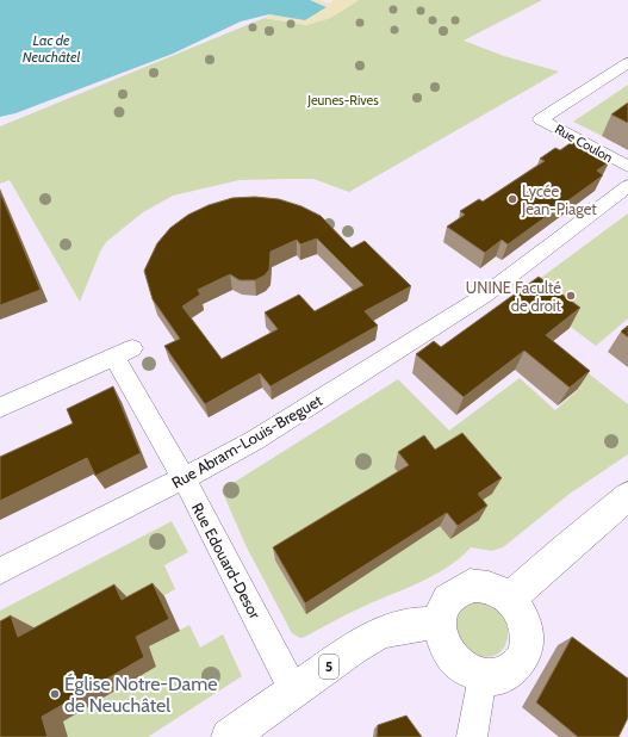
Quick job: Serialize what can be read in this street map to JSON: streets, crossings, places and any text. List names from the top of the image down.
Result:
{
  "streets": {
    "main road": ["5"],
    "street": ["Rue Coulon", "Rue Abram-Louis-Breguet", "Rue Edouard-Desor"]
  },
  "crossings": [
    ["Rue Abram-Louis-Breguet", "Rue Edouard-Desor"],
    ["Rue Edouard-Desor", "5"]
  ],
  "water": ["Lac de Neuchâtel"],
  "parks": ["Jeunes-Rives"],
  "places": ["Lycée Jean-Piaget", "UNINE Faculté de droit", "Église Notre-Dame de Neuchâtel"]
}
